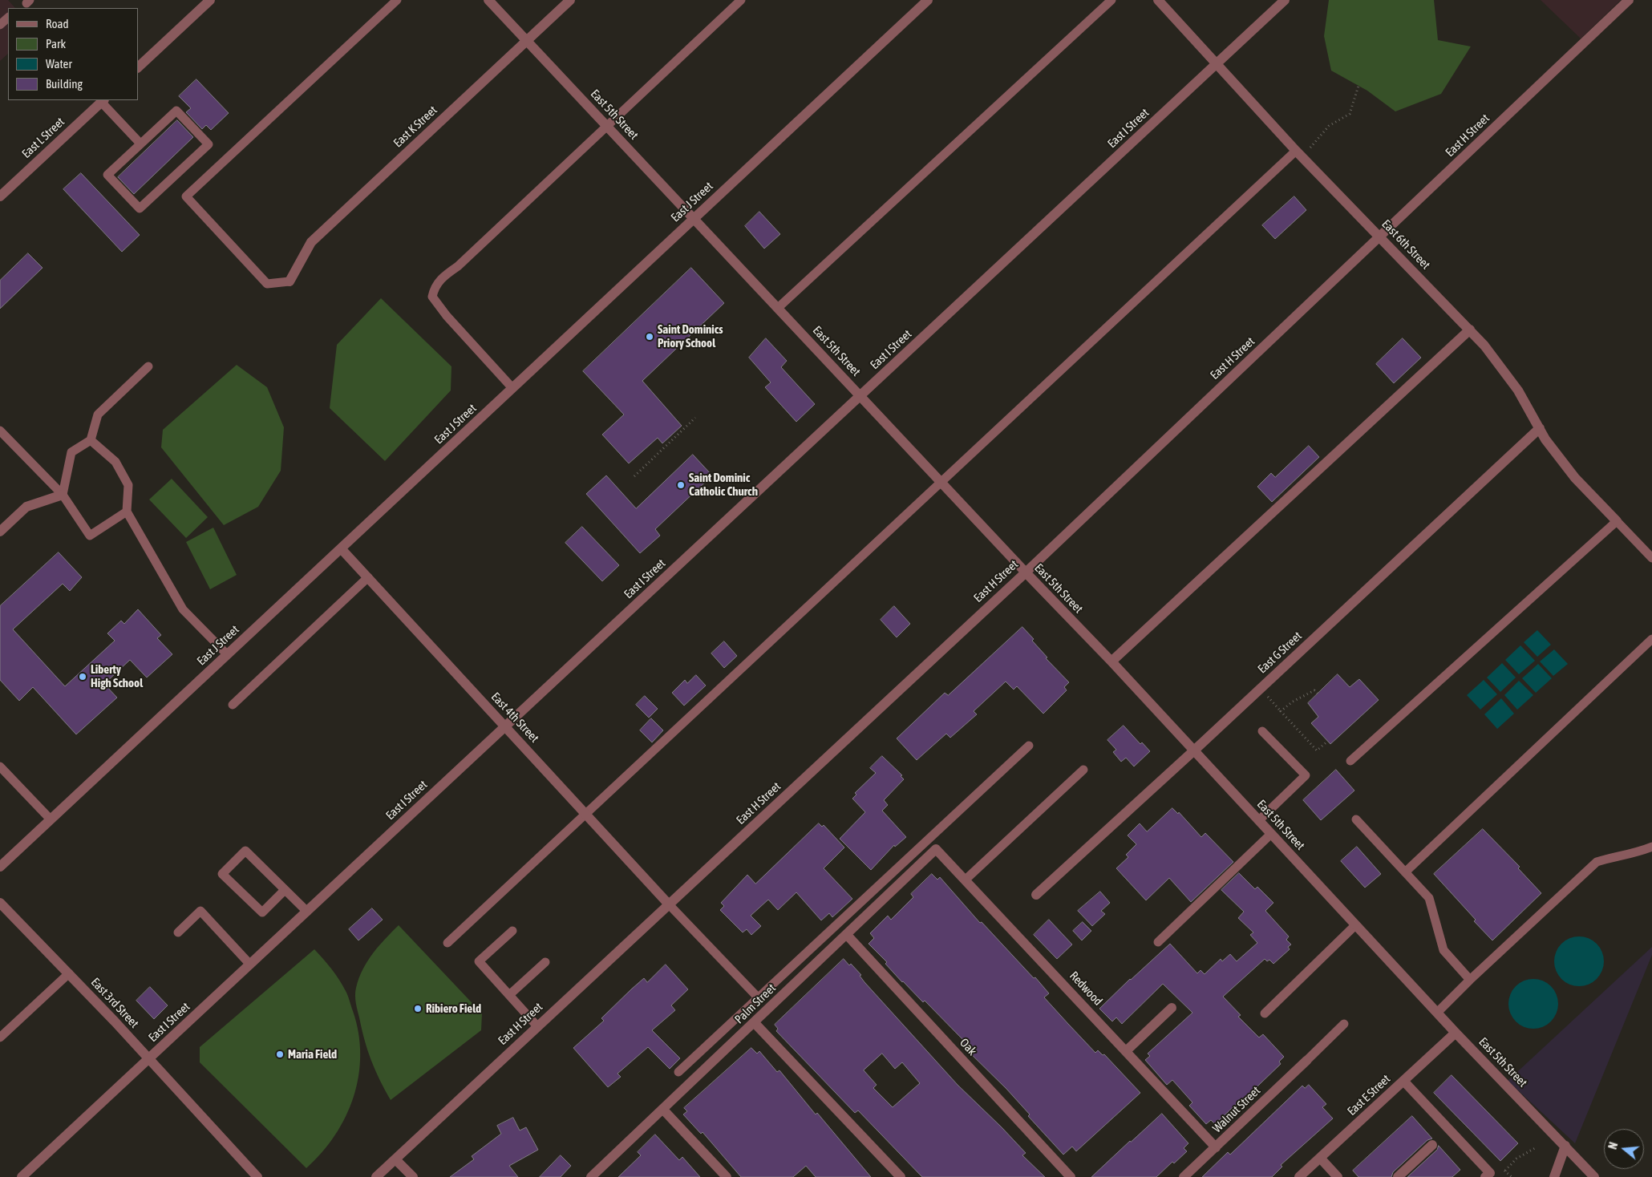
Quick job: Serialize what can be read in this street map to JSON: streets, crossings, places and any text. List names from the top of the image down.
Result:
{
  "streets": {
    "street": [
      "East 5th Street",
      "East K Street",
      "East I Street",
      "East H Street",
      "East L Street",
      "East J Street",
      "East 6th Street",
      "East G Street",
      "East 4th Street",
      "Redwood",
      "East 3rd Street",
      "Palm Street",
      "Oak",
      "East E Street",
      "Walnut Street"
    ]
  },
  "crossings": [
    ["East 5th Street", "East K Street"],
    ["East 5th Street", "East I Street"],
    ["East 5th Street", "East H Street"],
    ["East 5th Street", "East J Street"],
    ["East 5th Street", "East G Street"],
    ["East 5th Street", "East E Street"],
    ["East I Street", "East 6th Street"],
    ["East I Street", "East 4th Street"],
    ["East I Street", "East 3rd Street"],
    ["East H Street", "East 6th Street"],
    ["East H Street", "East 4th Street"],
    ["East J Street", "East 4th Street"],
    ["East 6th Street", "East G Street"],
    ["Redwood", "Palm Street"],
    ["Redwood", "Walnut Street"],
    ["Palm Street", "Oak"]
  ],
  "places": [
    "Saint Dominics Priory School",
    "Saint Dominic Catholic Church",
    "Liberty High School",
    "Ribiero Field",
    "Maria Field"
  ],
  "legend": [
    "Road",
    "Park",
    "Water",
    "Building"
  ],
  "north": "left"
}
